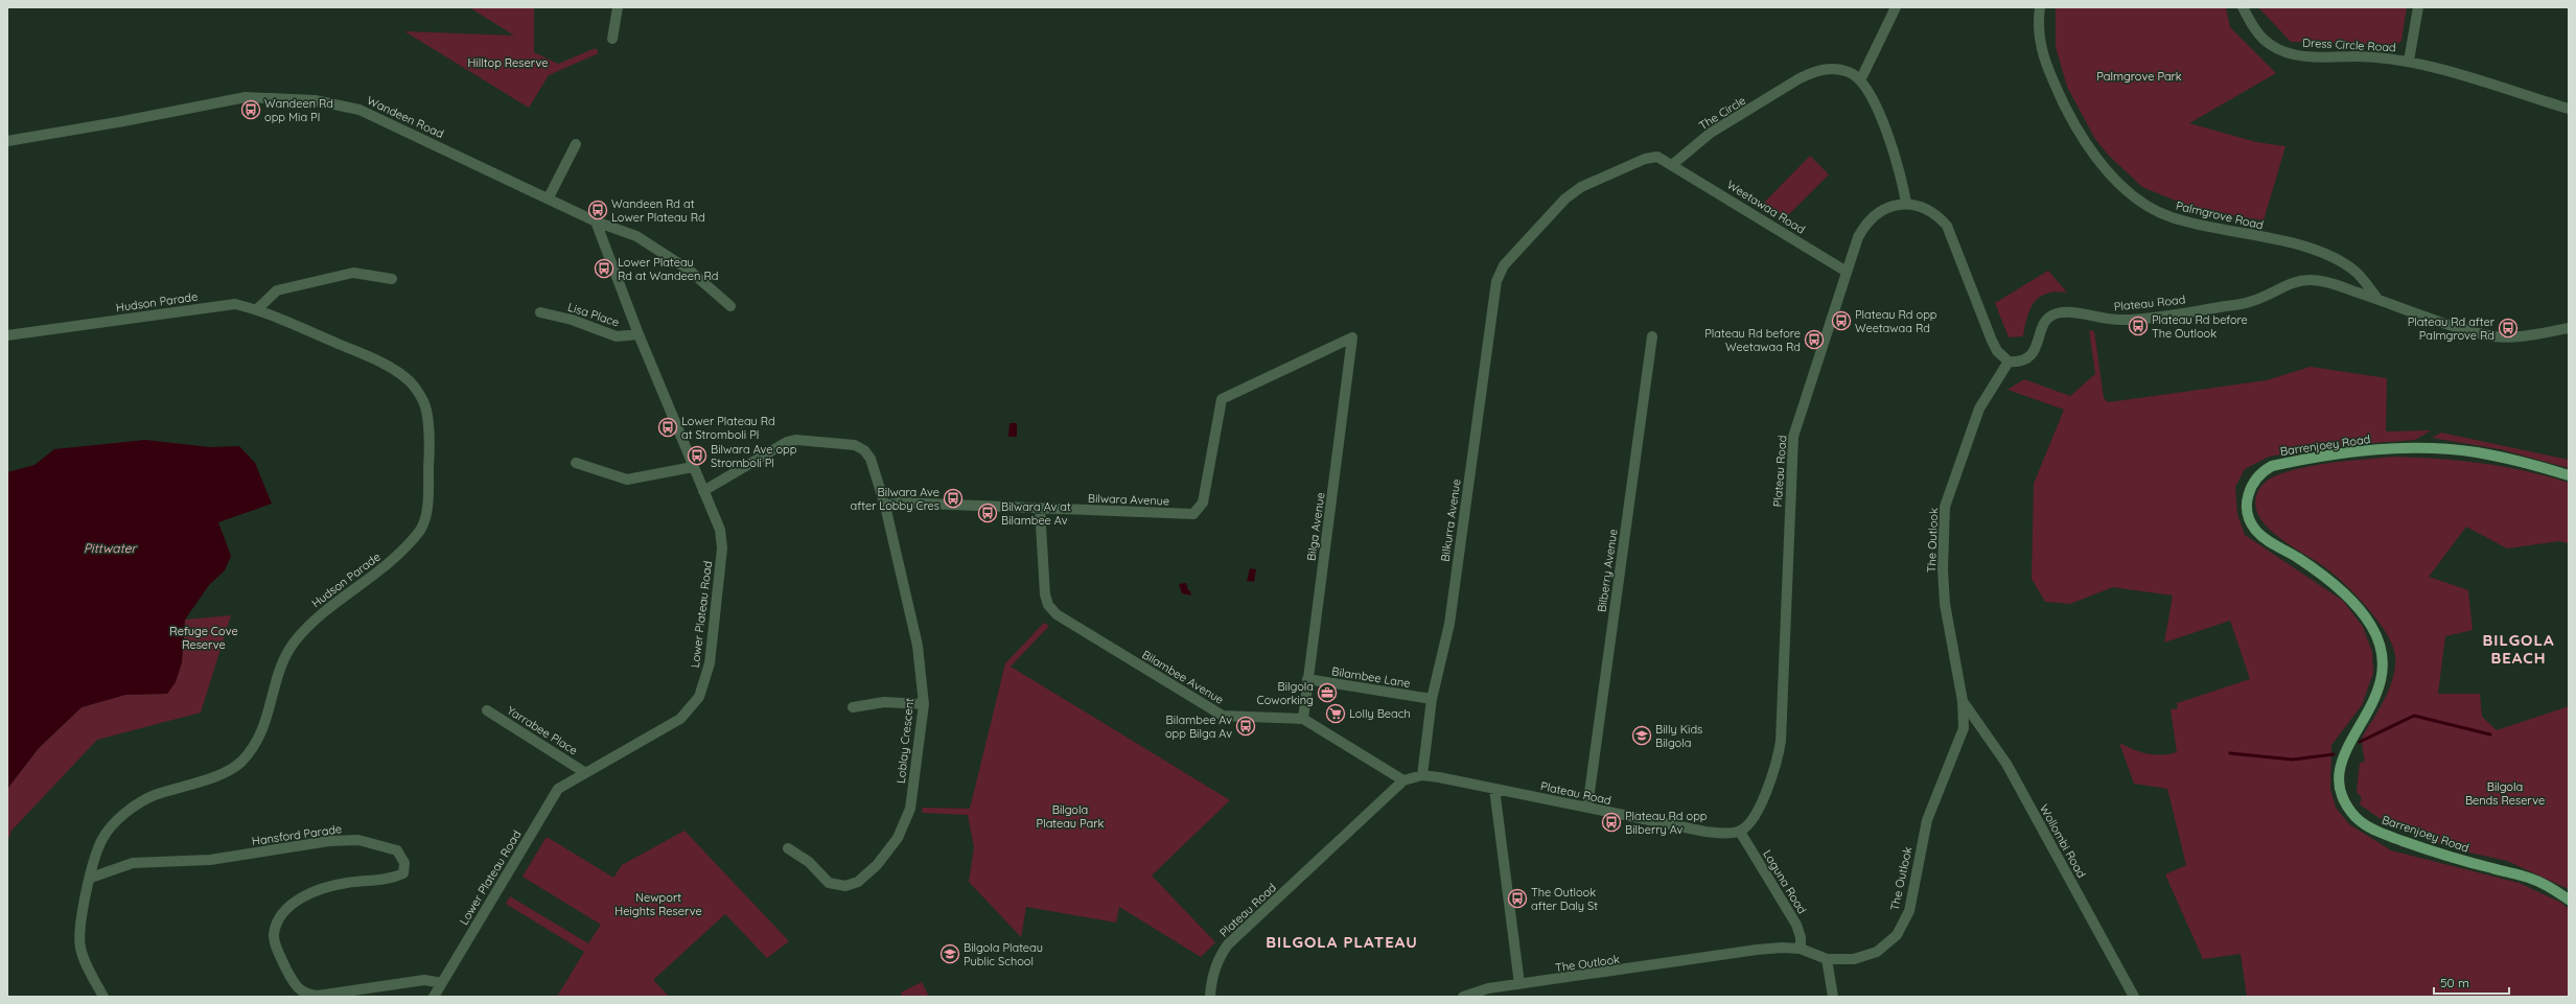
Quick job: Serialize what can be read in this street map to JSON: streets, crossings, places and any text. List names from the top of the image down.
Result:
{
  "streets": {
    "main road": ["Barrenjoey Road"],
    "street": [
      "Dress Circle Road",
      "The Circle",
      "Wandeen Road",
      "Weetawaa Road",
      "Palmgrove Road",
      "Hudson Parade",
      "Plateau Road",
      "Lisa Place",
      "Bilwara Avenue",
      "Bilkurra Avenue",
      "Bilga Avenue",
      "The Outlook",
      "Bilberry Avenue",
      "Lower Plateau Road",
      "Bilambee Avenue",
      "Bilambee Lane",
      "Yarrabee Place",
      "Loblay Crescent",
      "Hansford Parade",
      "Wollombi Road",
      "Laguna Road"
    ]
  },
  "crossings": [
    ["The Circle", "Weetawaa Road"],
    ["The Circle", "Plateau Road"],
    ["The Circle", "Bilkurra Avenue"],
    ["Wandeen Road", "Lower Plateau Road"],
    ["Weetawaa Road", "Plateau Road"],
    ["Weetawaa Road", "Bilkurra Avenue"],
    ["Palmgrove Road", "Plateau Road"],
    ["Hudson Parade", "Hansford Parade"],
    ["Plateau Road", "Bilkurra Avenue"],
    ["Plateau Road", "The Outlook"],
    ["Plateau Road", "Bilberry Avenue"],
    ["Plateau Road", "Bilambee Avenue"],
    ["Plateau Road", "Laguna Road"],
    ["Lisa Place", "Lower Plateau Road"],
    ["Bilwara Avenue", "Bilga Avenue"],
    ["Bilwara Avenue", "Bilambee Avenue"],
    ["Bilwara Avenue", "Loblay Crescent"],
    ["Bilkurra Avenue", "Bilambee Lane"],
    ["Bilga Avenue", "Bilambee Avenue"],
    ["Bilga Avenue", "Bilambee Lane"],
    ["The Outlook", "Wollombi Road"],
    ["The Outlook", "Laguna Road"],
    ["Lower Plateau Road", "Yarrabee Place"],
    ["Lower Plateau Road", "Hansford Parade"]
  ],
  "districts": ["BILGOLA BEACH", "BILGOLA PLATEAU"],
  "water": ["Pittwater"],
  "parks": [
    "Hilltop Reserve",
    "Palmgrove Park",
    "Refuge Cove Reserve",
    "Bilgola Bends Reserve",
    "Bilgola Plateau Park",
    "Newport Heights Reserve"
  ],
  "places": {
    "bus stop": [
      "Wandeen Rd opp Mia Pl",
      "Wandeen Rd at Lower Plateau Rd",
      "Lower Plateau Rd at Wandeen Rd",
      "Plateau Rd opp Weetawaa Rd",
      "Plateau Rd before The Outlook",
      "Plateau Rd after Palmgrove Rd",
      "Plateau Rd before Weetawaa Rd",
      "Lower Plateau Rd at Stromboli Pl",
      "Bilwara Ave opp Stromboli Pl",
      "Bilwara Ave after Lobby Cres",
      "Bilwara Av at Bilambee Av",
      "Bilambee Av opp Bilga Av",
      "Plateau Rd opp Bilberry Av",
      "The Outlook after Daly St"
    ],
    "office": ["Bilgola Coworking"],
    "supermarket": ["Lolly Beach"],
    "school or university": ["Billy Kids Bilgola", "Bilgola Plateau Public School"]
  },
  "scale_bar": "50 m"
}
